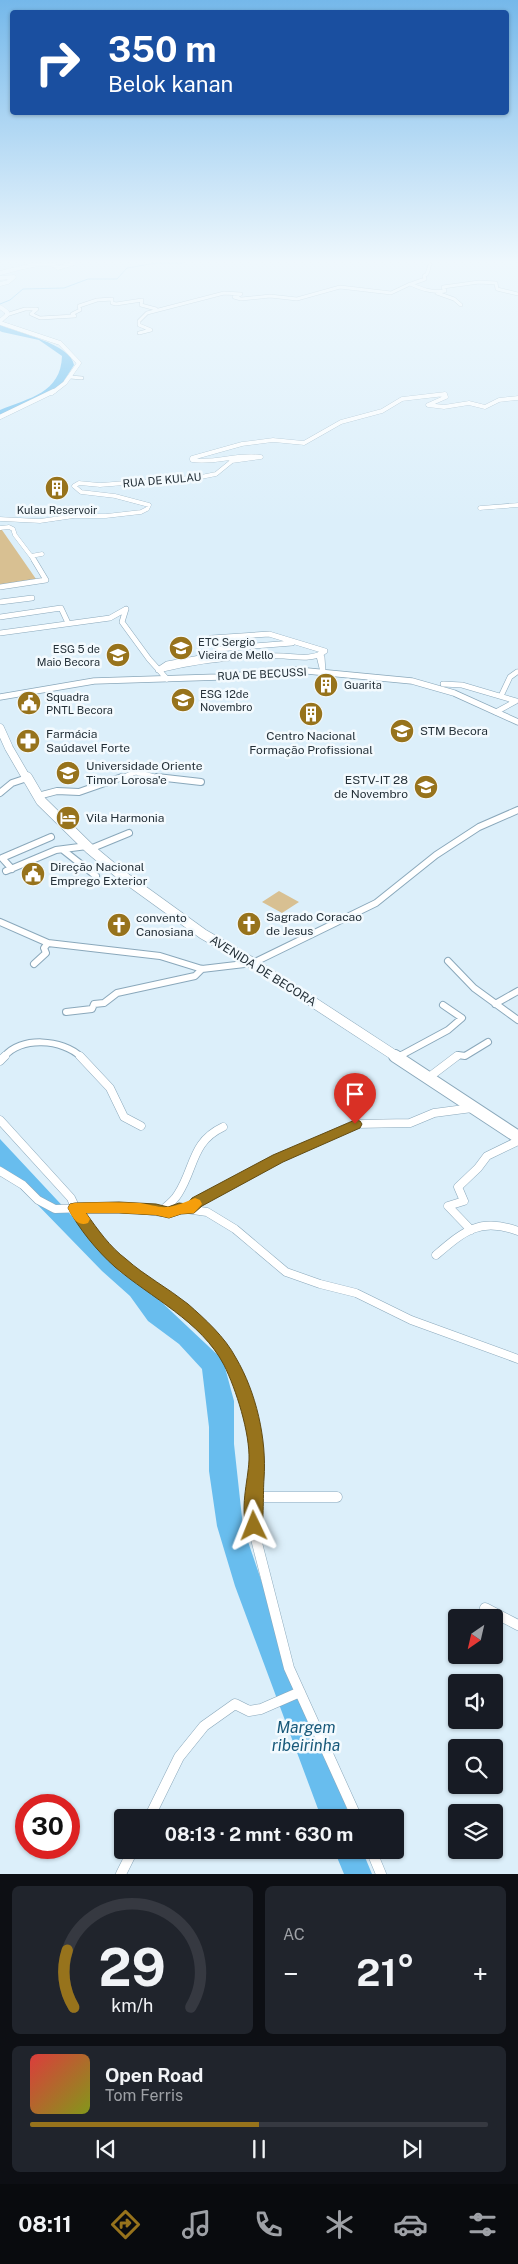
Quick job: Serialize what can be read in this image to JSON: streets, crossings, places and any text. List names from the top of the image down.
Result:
{
  "streets": {
    "main road": ["AVENIDA DE BECORA"],
    "street": ["RUA DE KULAU", "RUA DE BECUSSI"]
  },
  "water": ["Margem ribeirinha"],
  "places": {
    "building": ["Kulau Reservoir", "Guarita", "Centro Nacional Formação Profissional"],
    "school or university": [
      "ETC Sergio Vieira de Mello",
      "ESG 5 de Maio Becora",
      "ESG 12de Novembro",
      "STM Becora",
      "Universidade Oriente Timor Lorosa'e",
      "ESTV-IT 28 de Novembro"
    ],
    "public building": ["Squadra PNTL Becora", "Direção Nacional Emprego Exterior"],
    "pharmacy": ["Farmácia Saúdavel Forte"],
    "hotel": ["Vila Harmonia"],
    "church": ["Sagrado Coracao de Jesus", "convento Canosiana"]
  },
  "north": "bottom left",
  "page": {
    "turn": ["350 m", "Belok kanan"],
    "limit": "30",
    "trip": "08:13 · 2 mnt · 630 m",
    "tile": "AC",
    "heat": ["−", "21°", "+"],
    "song": ["Open Road", "Tom Ferris"],
    "tabs": "08:11",
    "gauge": ["29", "km/h"]
  }
}
